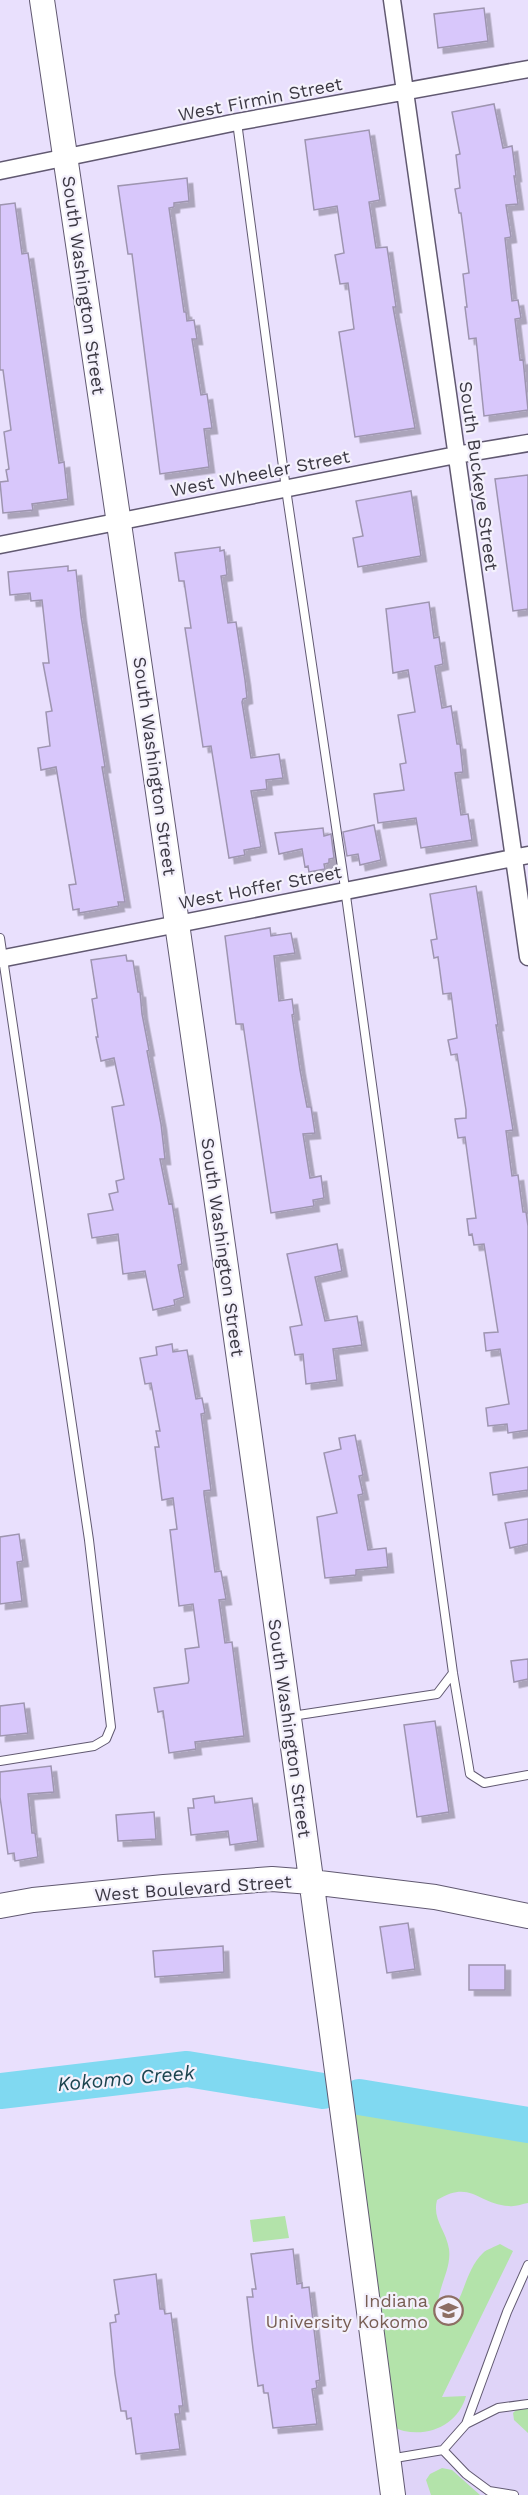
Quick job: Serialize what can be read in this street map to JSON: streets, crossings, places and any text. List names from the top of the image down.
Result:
{
  "streets": {
    "main road": ["South Washington Street", "West Boulevard Street"],
    "street": [
      "West Firmin Street",
      "West Wheeler Street",
      "South Buckeye Street",
      "West Hoffer Street"
    ]
  },
  "crossings": [
    ["West Firmin Street", "South Washington Street"],
    ["West Firmin Street", "South Buckeye Street"],
    ["South Washington Street", "West Wheeler Street"],
    ["South Washington Street", "West Hoffer Street"],
    ["South Washington Street", "West Boulevard Street"],
    ["West Wheeler Street", "South Buckeye Street"],
    ["South Buckeye Street", "West Hoffer Street"]
  ],
  "water": ["Kokomo Creek"],
  "places": {
    "school or university": ["Indiana University Kokomo"]
  }
}
